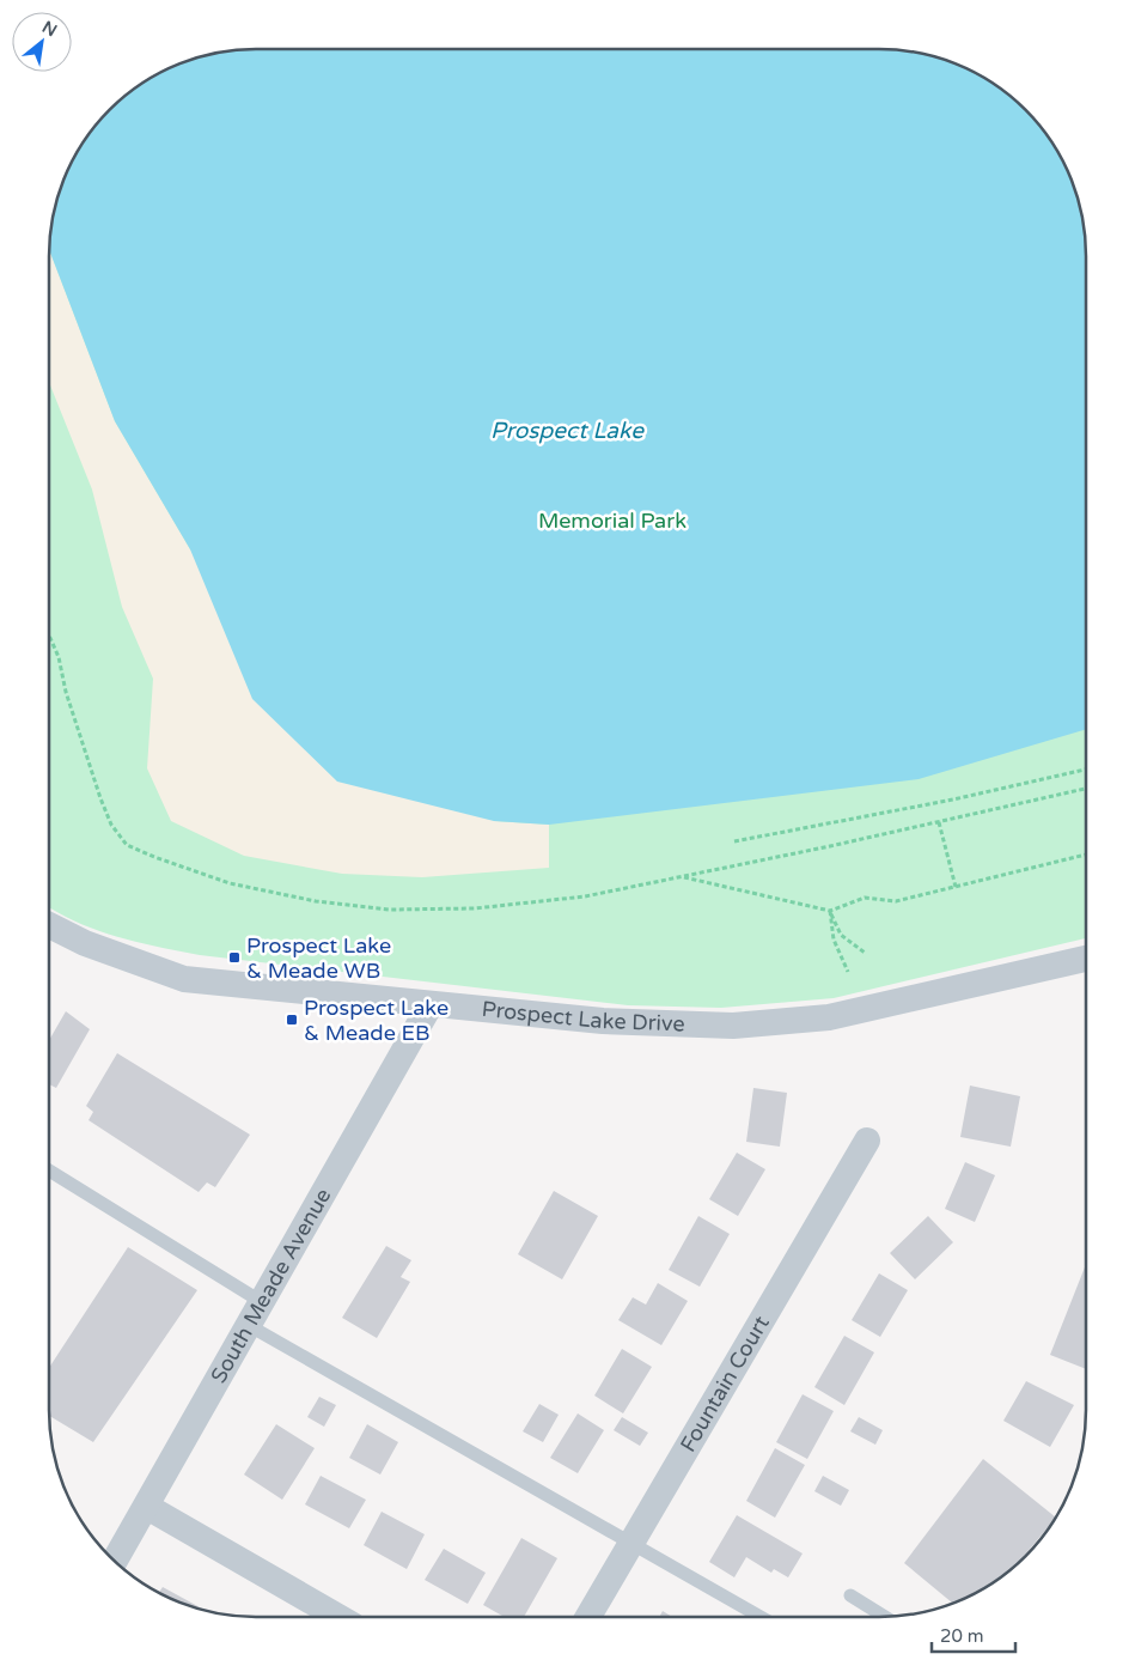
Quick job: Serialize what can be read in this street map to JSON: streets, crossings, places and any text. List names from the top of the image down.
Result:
{
  "streets": {
    "street": ["Prospect Lake Drive", "South Meade Avenue", "Fountain Court"]
  },
  "crossings": [
    ["Prospect Lake Drive", "South Meade Avenue"]
  ],
  "water": ["Prospect Lake"],
  "parks": ["Memorial Park"],
  "places": {
    "transit": ["Prospect Lake & Meade WB", "Prospect Lake & Meade EB"]
  },
  "scale_bar": "20 m",
  "north": "top right"
}
